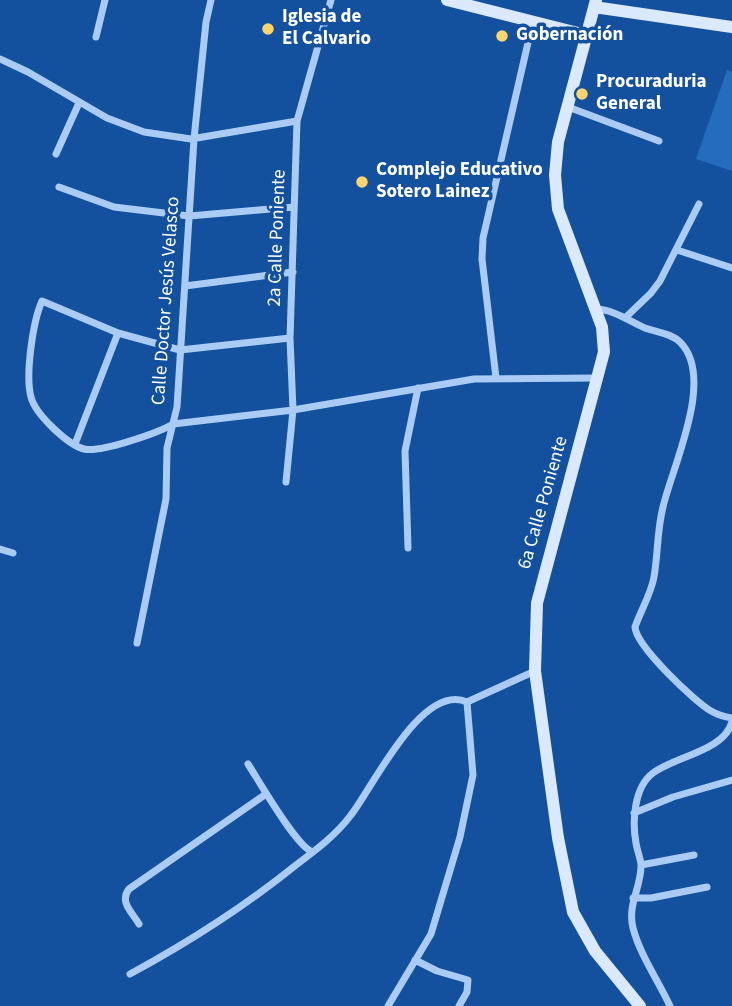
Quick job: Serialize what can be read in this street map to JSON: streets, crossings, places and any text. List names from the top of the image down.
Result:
{
  "streets": {
    "street": ["2a Calle Poniente", "Calle Doctor Jesús Velasco", "6a Calle Poniente"]
  },
  "places": [
    "Iglesia de El Calvario",
    "Gobernación",
    "Procuraduria General",
    "Complejo Educativo Sotero Lainez"
  ]
}
